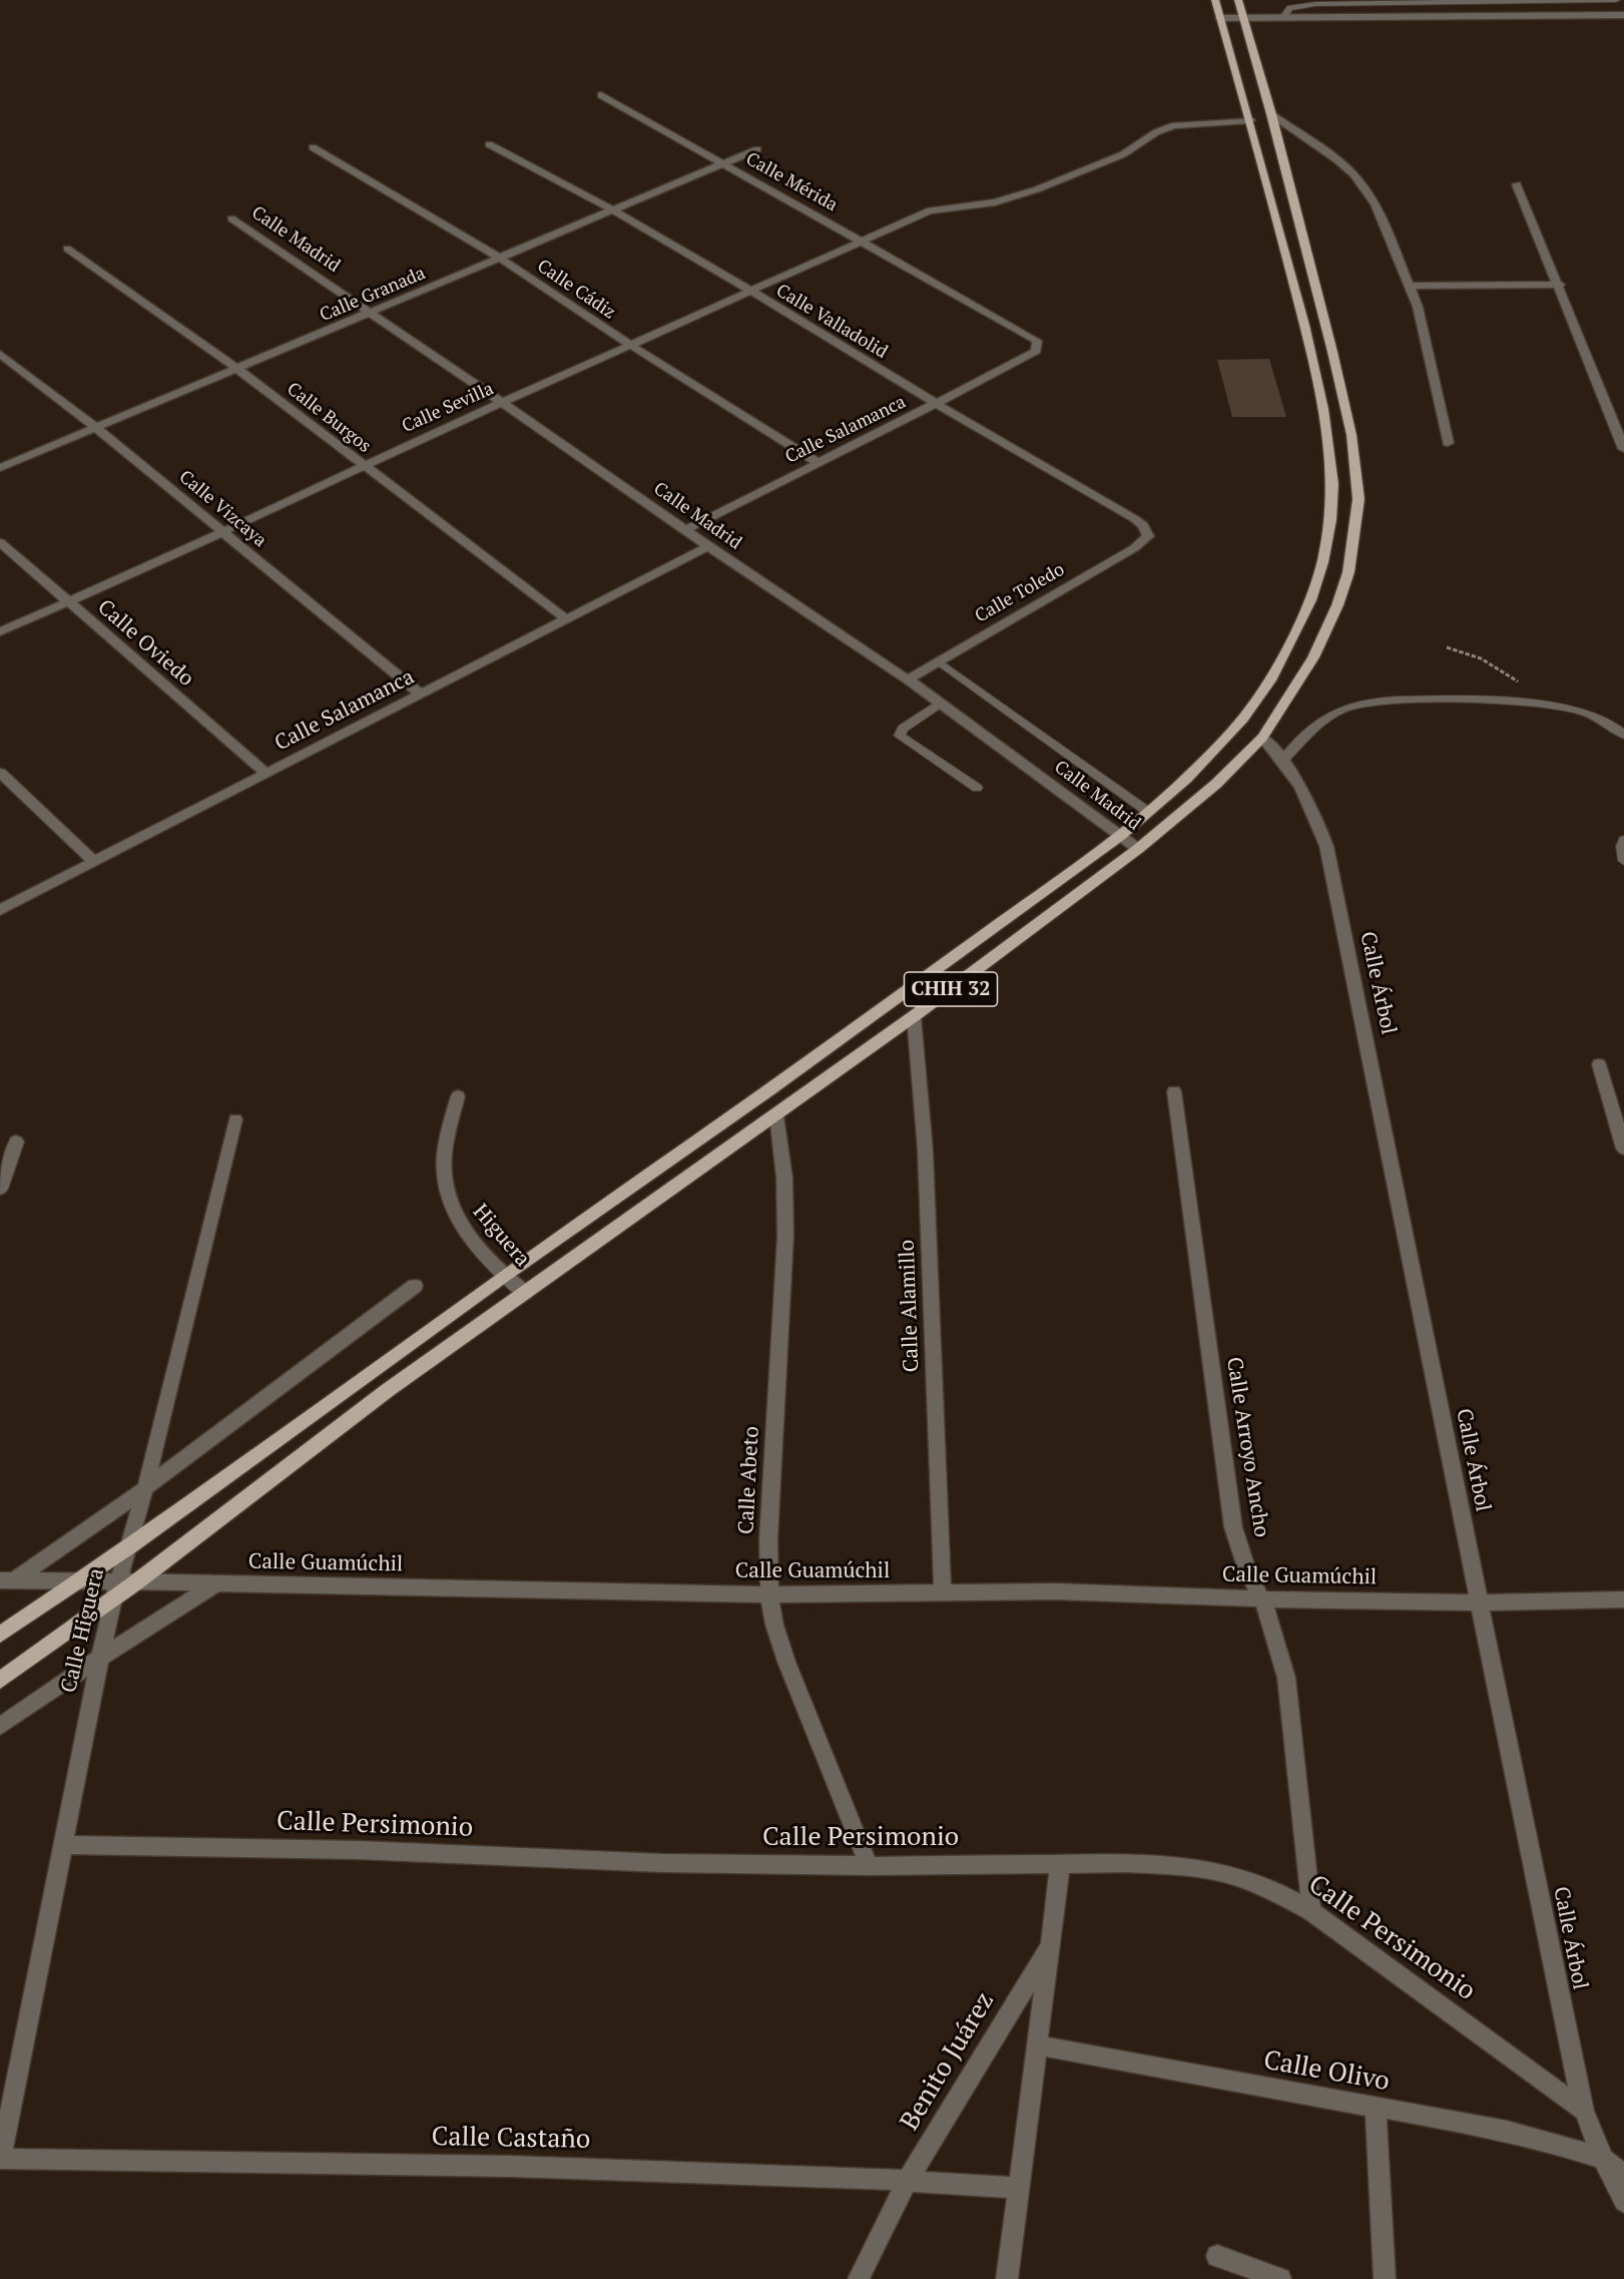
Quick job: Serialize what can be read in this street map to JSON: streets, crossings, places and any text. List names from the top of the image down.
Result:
{
  "streets": {
    "main road": ["CHIH 32"],
    "street": [
      "Calle Mérida",
      "Calle Madrid",
      "Calle Cádiz",
      "Calle Granada",
      "Calle Valladolid",
      "Calle Sevilla",
      "Calle Burgos",
      "Calle Salamanca",
      "Calle Vizcaya",
      "Calle Toledo",
      "Calle Oviedo",
      "Calle Árbol",
      "Higuera",
      "Calle Alamillo",
      "Calle Arroyo Ancho",
      "Calle Abeto",
      "Calle Guamúchil",
      "Calle Higuera",
      "Calle Persimonio",
      "Benito Juárez",
      "Calle Olivo",
      "Calle Castaño"
    ]
  },
  "crossings": [
    ["Calle Mérida", "Calle Granada"],
    ["Calle Mérida", "Calle Sevilla"],
    ["Calle Mérida", "Calle Salamanca"],
    ["Calle Madrid", "Calle Granada"],
    ["Calle Madrid", "Calle Sevilla"],
    ["Calle Madrid", "Calle Salamanca"],
    ["Calle Madrid", "Calle Toledo"],
    ["Calle Madrid", "CHIH 32"],
    ["Calle Cádiz", "Calle Granada"],
    ["Calle Cádiz", "Calle Sevilla"],
    ["Calle Cádiz", "Calle Salamanca"],
    ["Calle Granada", "Calle Valladolid"],
    ["Calle Granada", "Calle Burgos"],
    ["Calle Granada", "Calle Vizcaya"],
    ["Calle Valladolid", "Calle Sevilla"],
    ["Calle Valladolid", "Calle Salamanca"],
    ["Calle Valladolid", "Calle Toledo"],
    ["Calle Sevilla", "Calle Burgos"],
    ["Calle Sevilla", "Calle Vizcaya"],
    ["Calle Sevilla", "Calle Oviedo"],
    ["Calle Sevilla", "CHIH 32"],
    ["Calle Burgos", "Calle Salamanca"],
    ["Calle Salamanca", "Calle Vizcaya"],
    ["Calle Salamanca", "Calle Oviedo"],
    ["Calle Árbol", "CHIH 32"],
    ["Calle Árbol", "Calle Guamúchil"],
    ["Calle Árbol", "Calle Persimonio"],
    ["Calle Árbol", "Calle Olivo"],
    ["CHIH 32", "Higuera"],
    ["CHIH 32", "Calle Alamillo"],
    ["CHIH 32", "Calle Abeto"],
    ["CHIH 32", "Calle Guamúchil"],
    ["CHIH 32", "Calle Higuera"],
    ["Calle Alamillo", "Calle Guamúchil"],
    ["Calle Arroyo Ancho", "Calle Guamúchil"],
    ["Calle Arroyo Ancho", "Calle Persimonio"],
    ["Calle Abeto", "Calle Guamúchil"],
    ["Calle Abeto", "Calle Persimonio"],
    ["Calle Guamúchil", "Calle Higuera"],
    ["Calle Higuera", "Calle Persimonio"],
    ["Calle Higuera", "Calle Castaño"],
    ["Calle Persimonio", "Benito Juárez"],
    ["Benito Juárez", "Calle Castaño"]
  ]
}
